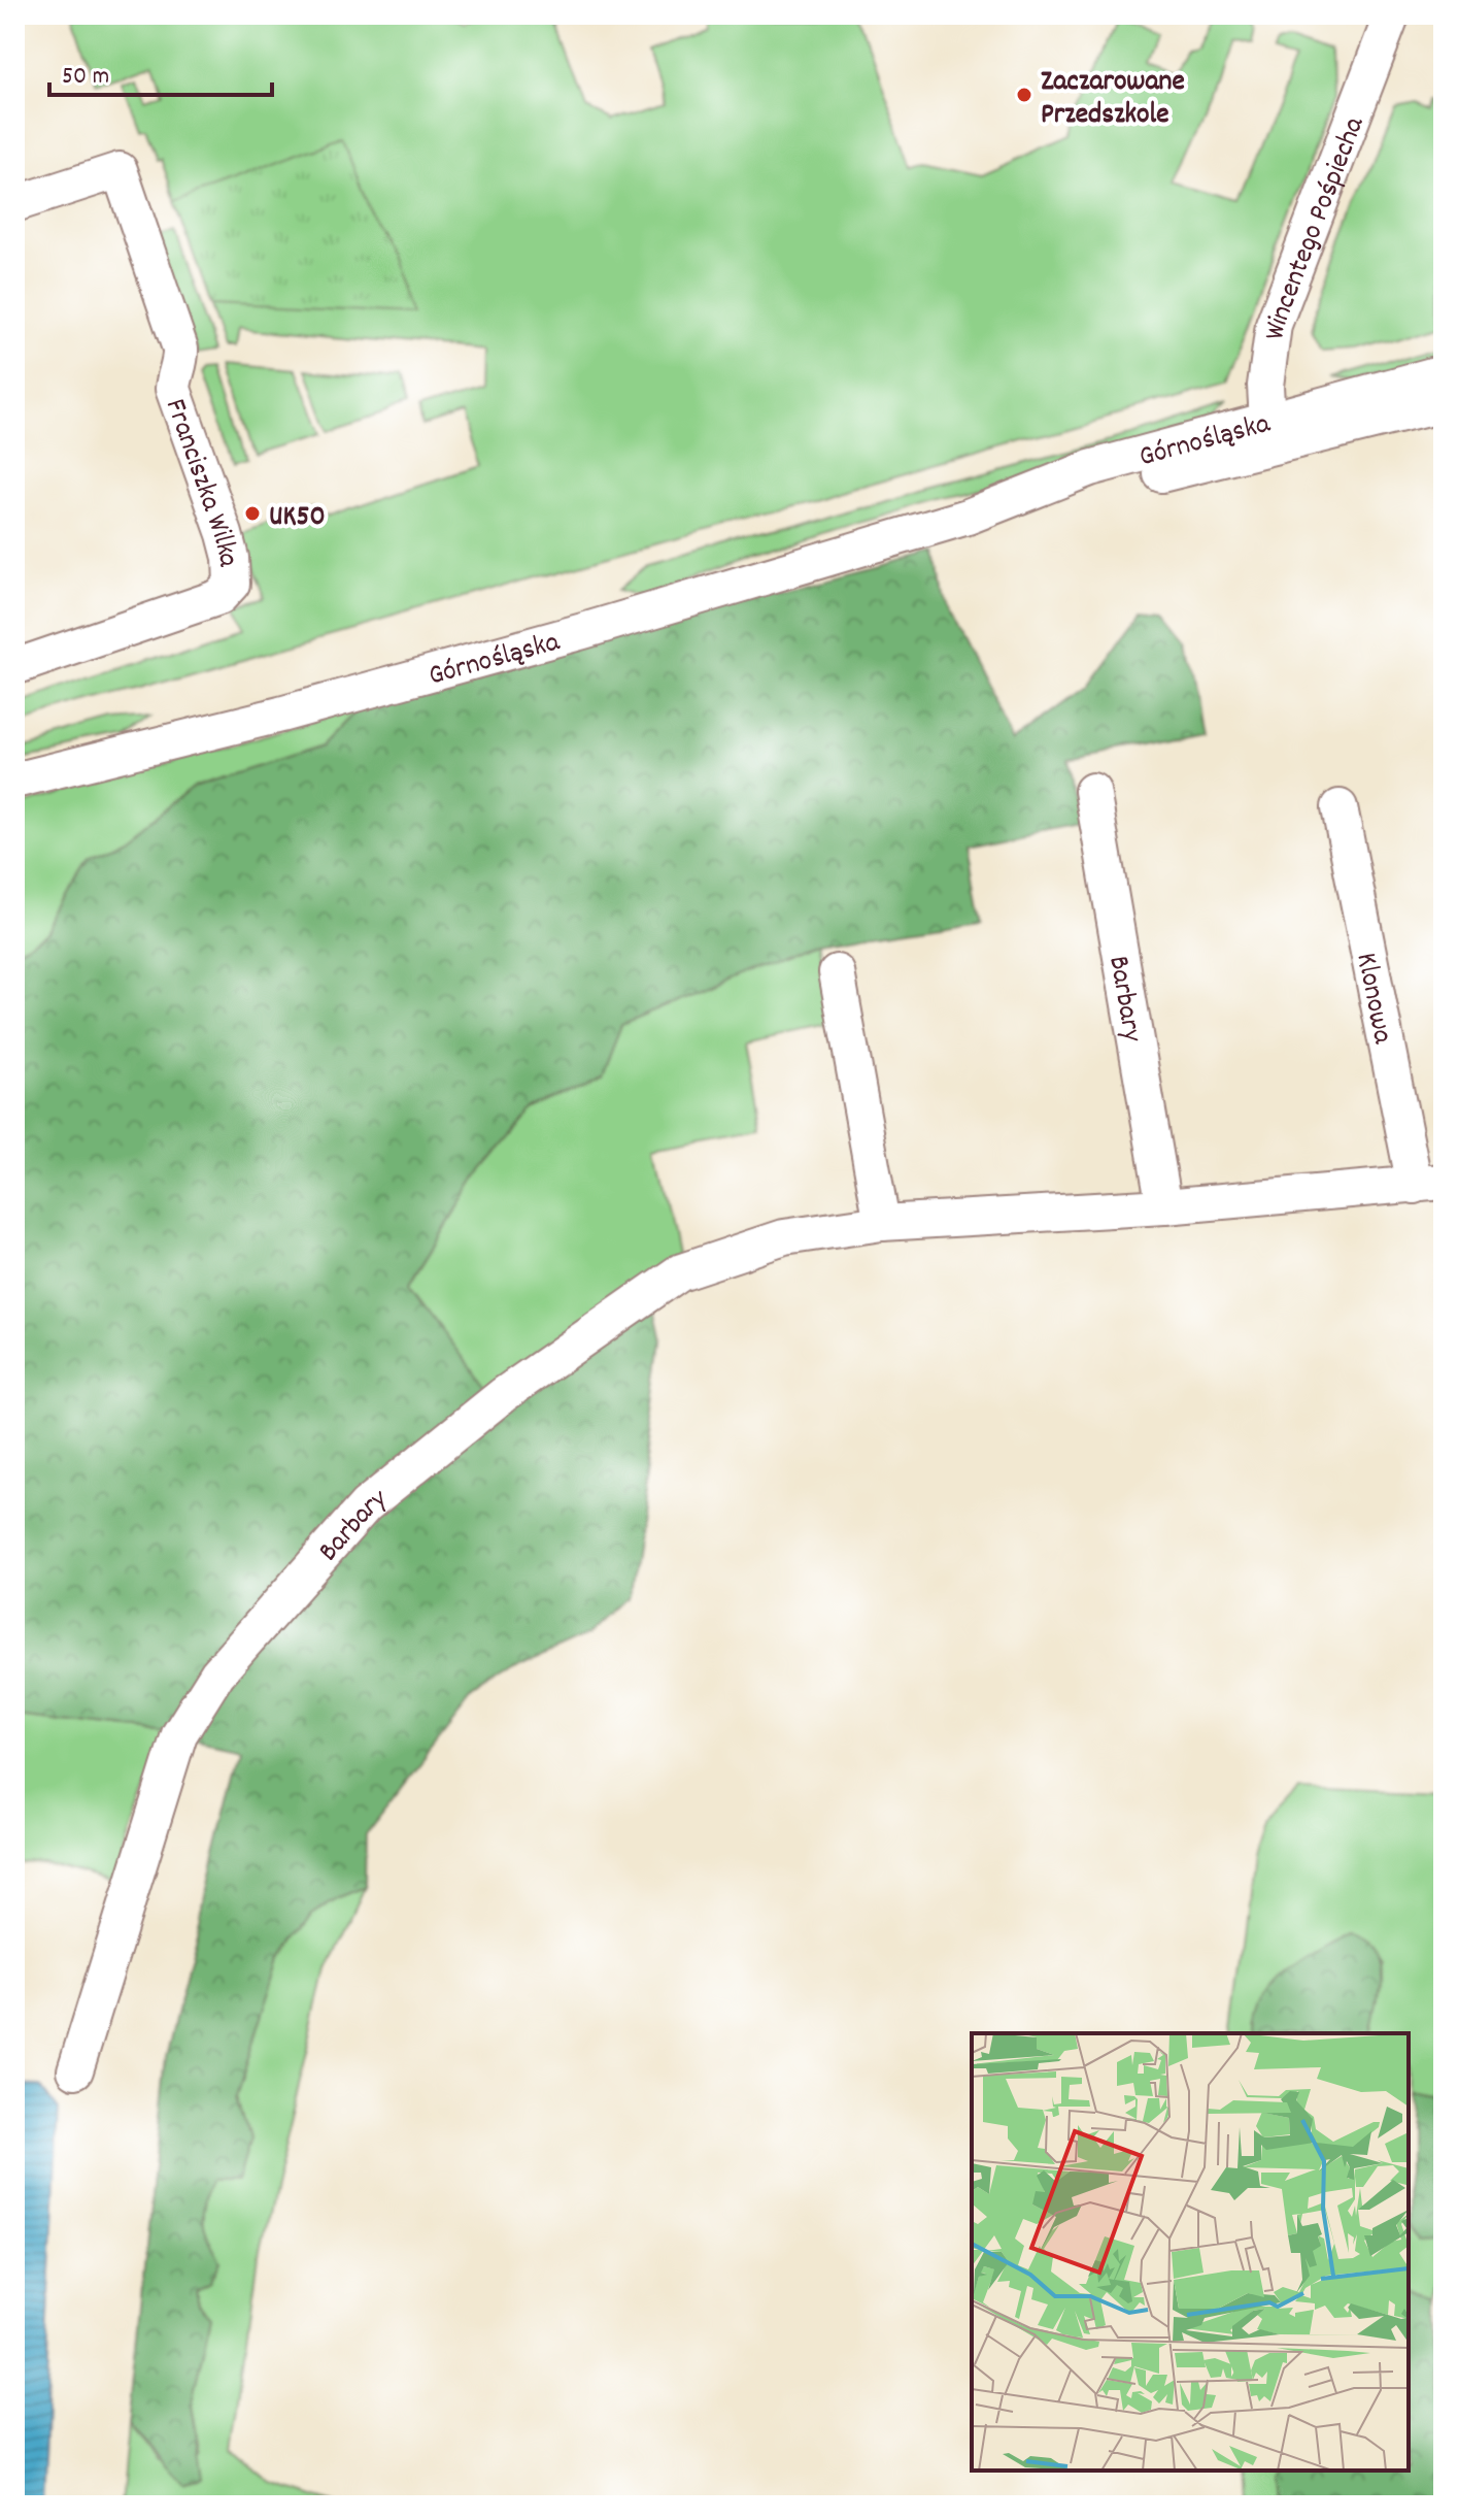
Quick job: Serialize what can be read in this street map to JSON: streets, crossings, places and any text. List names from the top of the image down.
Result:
{
  "streets": {
    "street": [
      "Wincentego Pośpiecha",
      "Górnośląska",
      "Franciszka Wilka",
      "Klonowa",
      "Barbary"
    ]
  },
  "crossings": [
    ["Wincentego Pośpiecha", "Górnośląska"],
    ["Klonowa", "Barbary"]
  ],
  "places": ["Zaczarowane Przedszkole", "UK50"],
  "scale_bar": "50 m"
}
